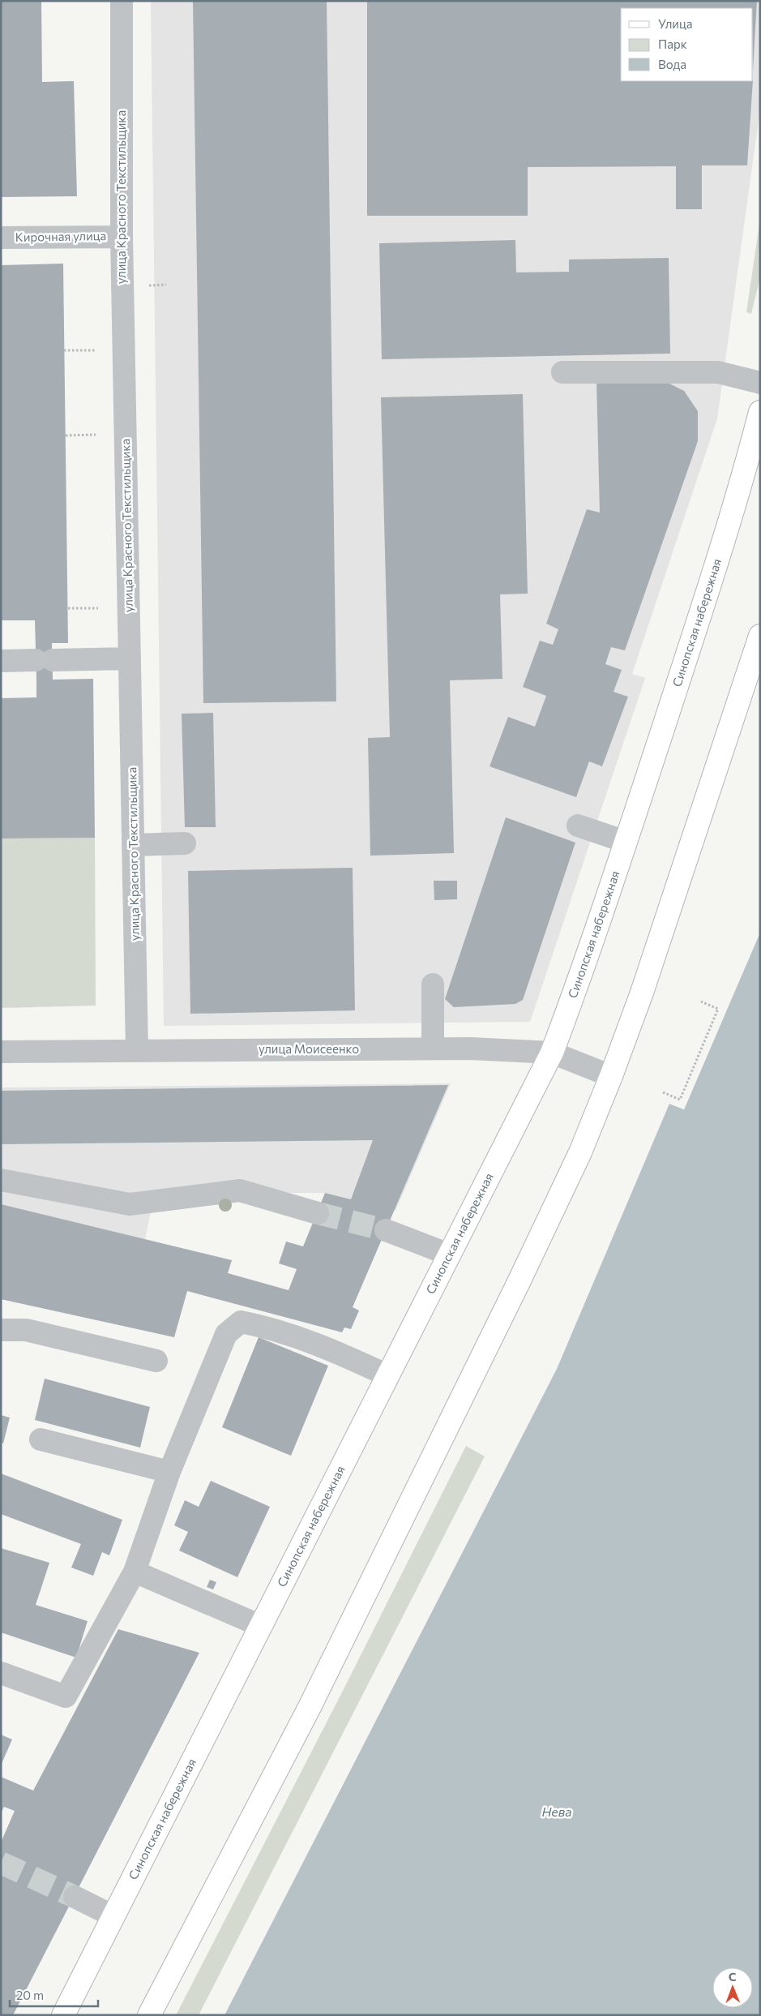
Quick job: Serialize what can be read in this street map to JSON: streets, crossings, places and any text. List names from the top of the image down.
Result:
{
  "streets": {
    "main road": ["Синопская набережная"],
    "street": ["улица Красного Текстильщика", "Кирочная улица", "улица Моисеенко"]
  },
  "crossings": [
    ["улица Красного Текстильщика", "Кирочная улица"],
    ["улица Красного Текстильщика", "улица Моисеенко"],
    ["Синопская набережная", "улица Моисеенко"]
  ],
  "water": ["Нева"],
  "legend": ["Улица", "Парк", "Вода"],
  "scale_bar": "20 m",
  "north": "top"
}
